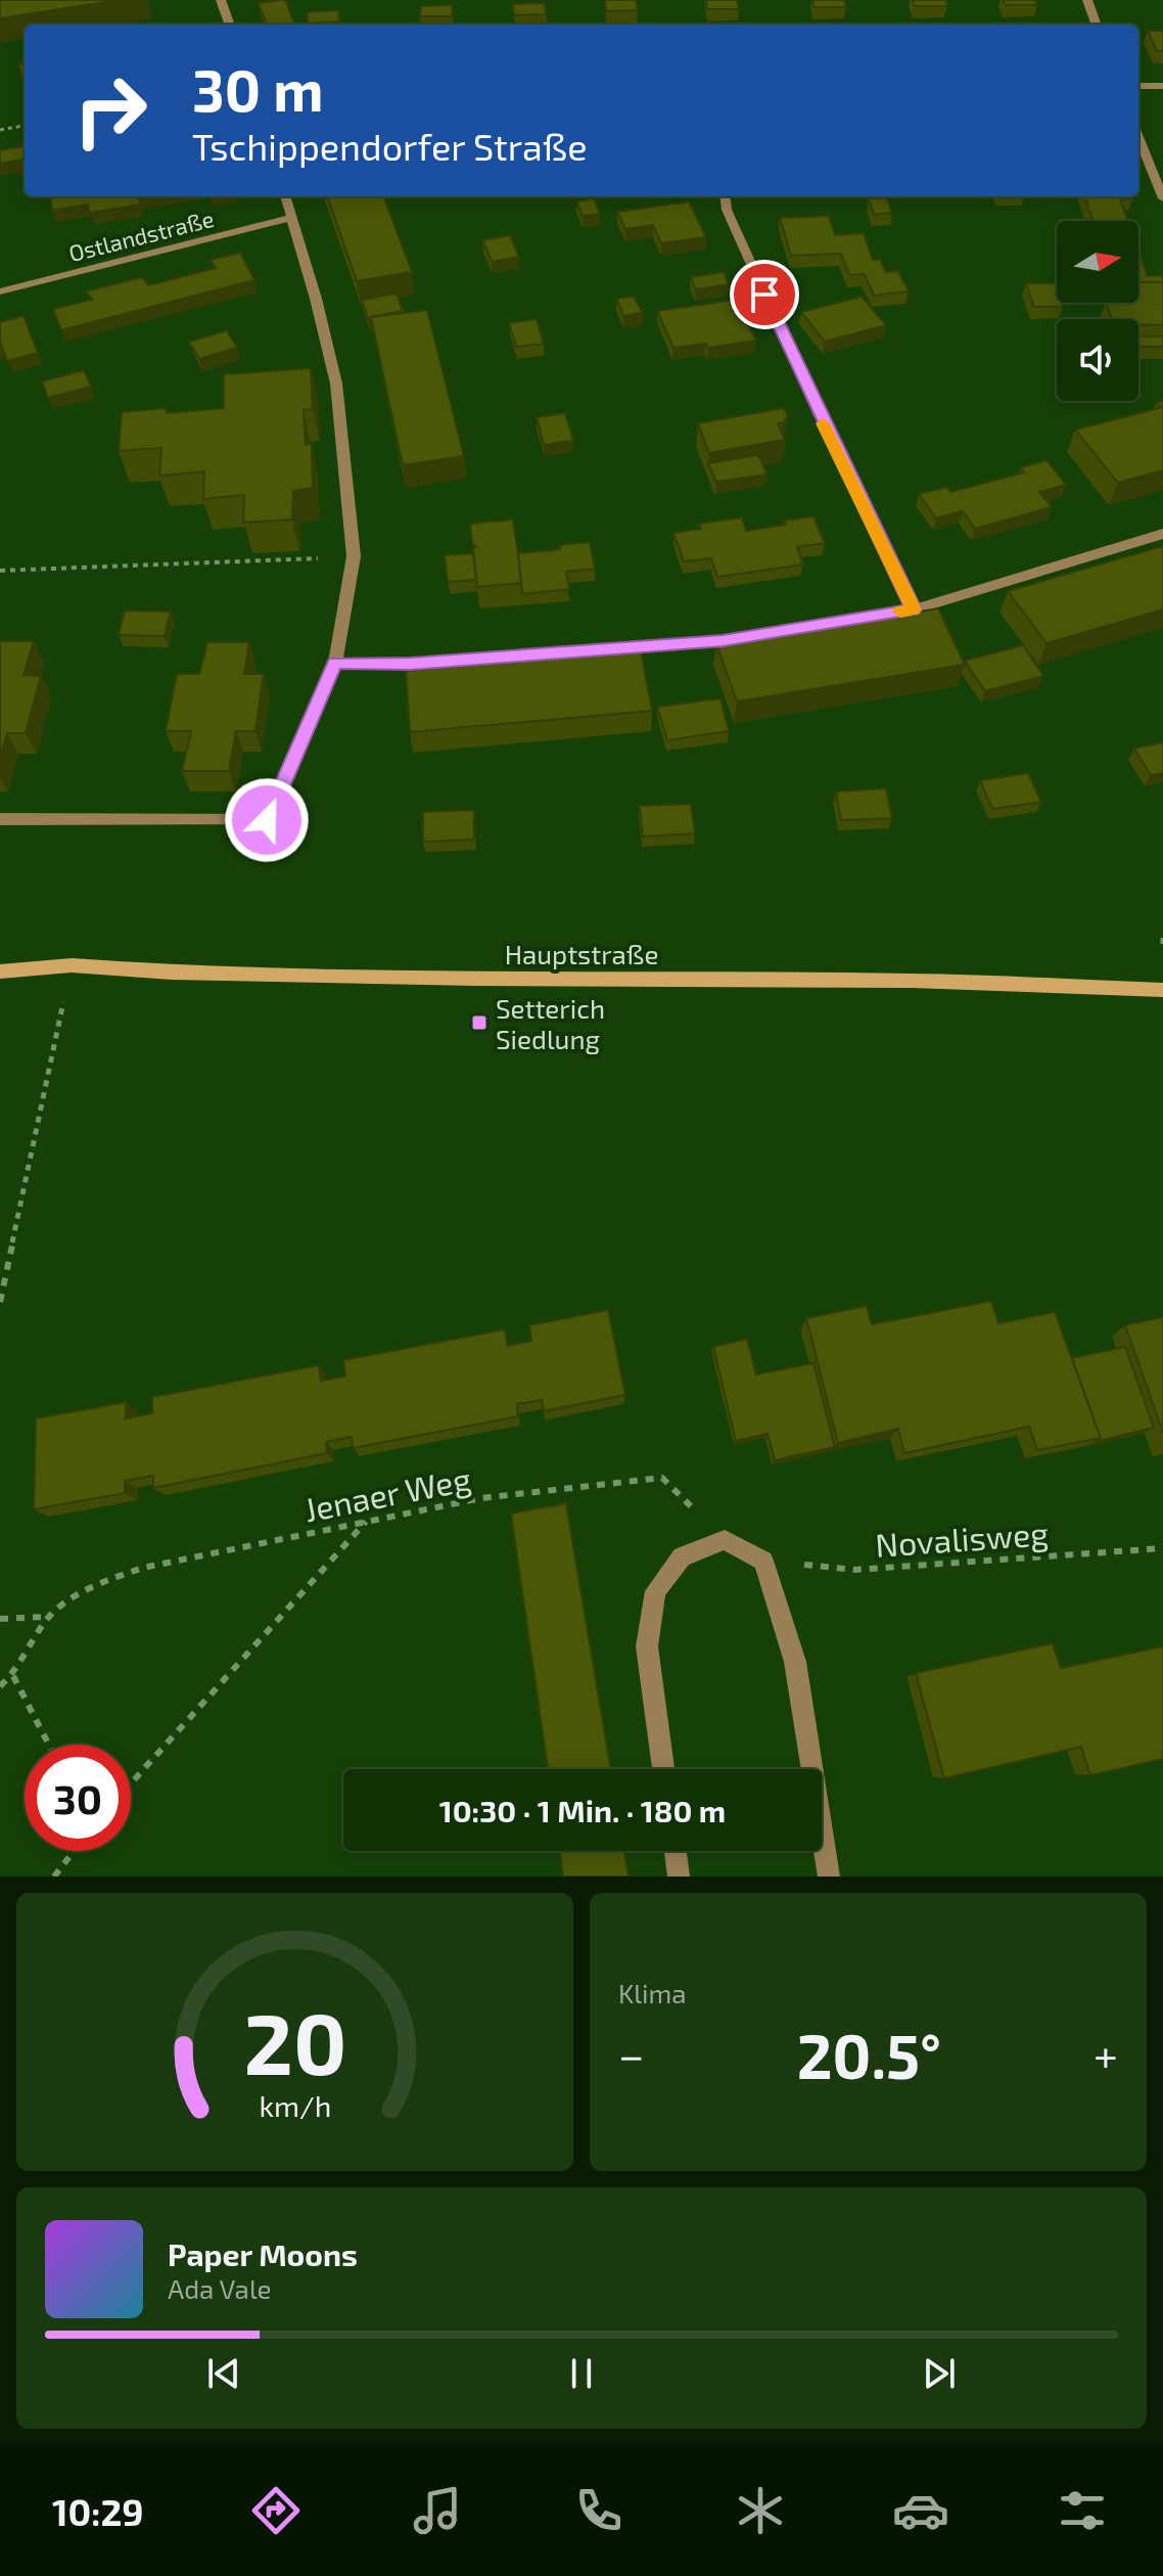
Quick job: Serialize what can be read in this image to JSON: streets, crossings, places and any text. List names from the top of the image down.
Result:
{
  "streets": {
    "main road": ["Hauptstraße"],
    "street": ["Ostlandstraße"],
    "path": ["Jenaer Weg", "Novalisweg"]
  },
  "places": {
    "transit": ["Setterich Siedlung"]
  },
  "north": "right",
  "page": {
    "turn": ["30 m", "Tschippendorfer Straße"],
    "limit": "30",
    "trip": "10:30 · 1 Min. · 180 m",
    "tile": "Klima",
    "heat": ["−", "20.5°", "+"],
    "song": ["Paper Moons", "Ada Vale"],
    "tabs": "10:29",
    "gauge": ["20", "km/h"]
  }
}
